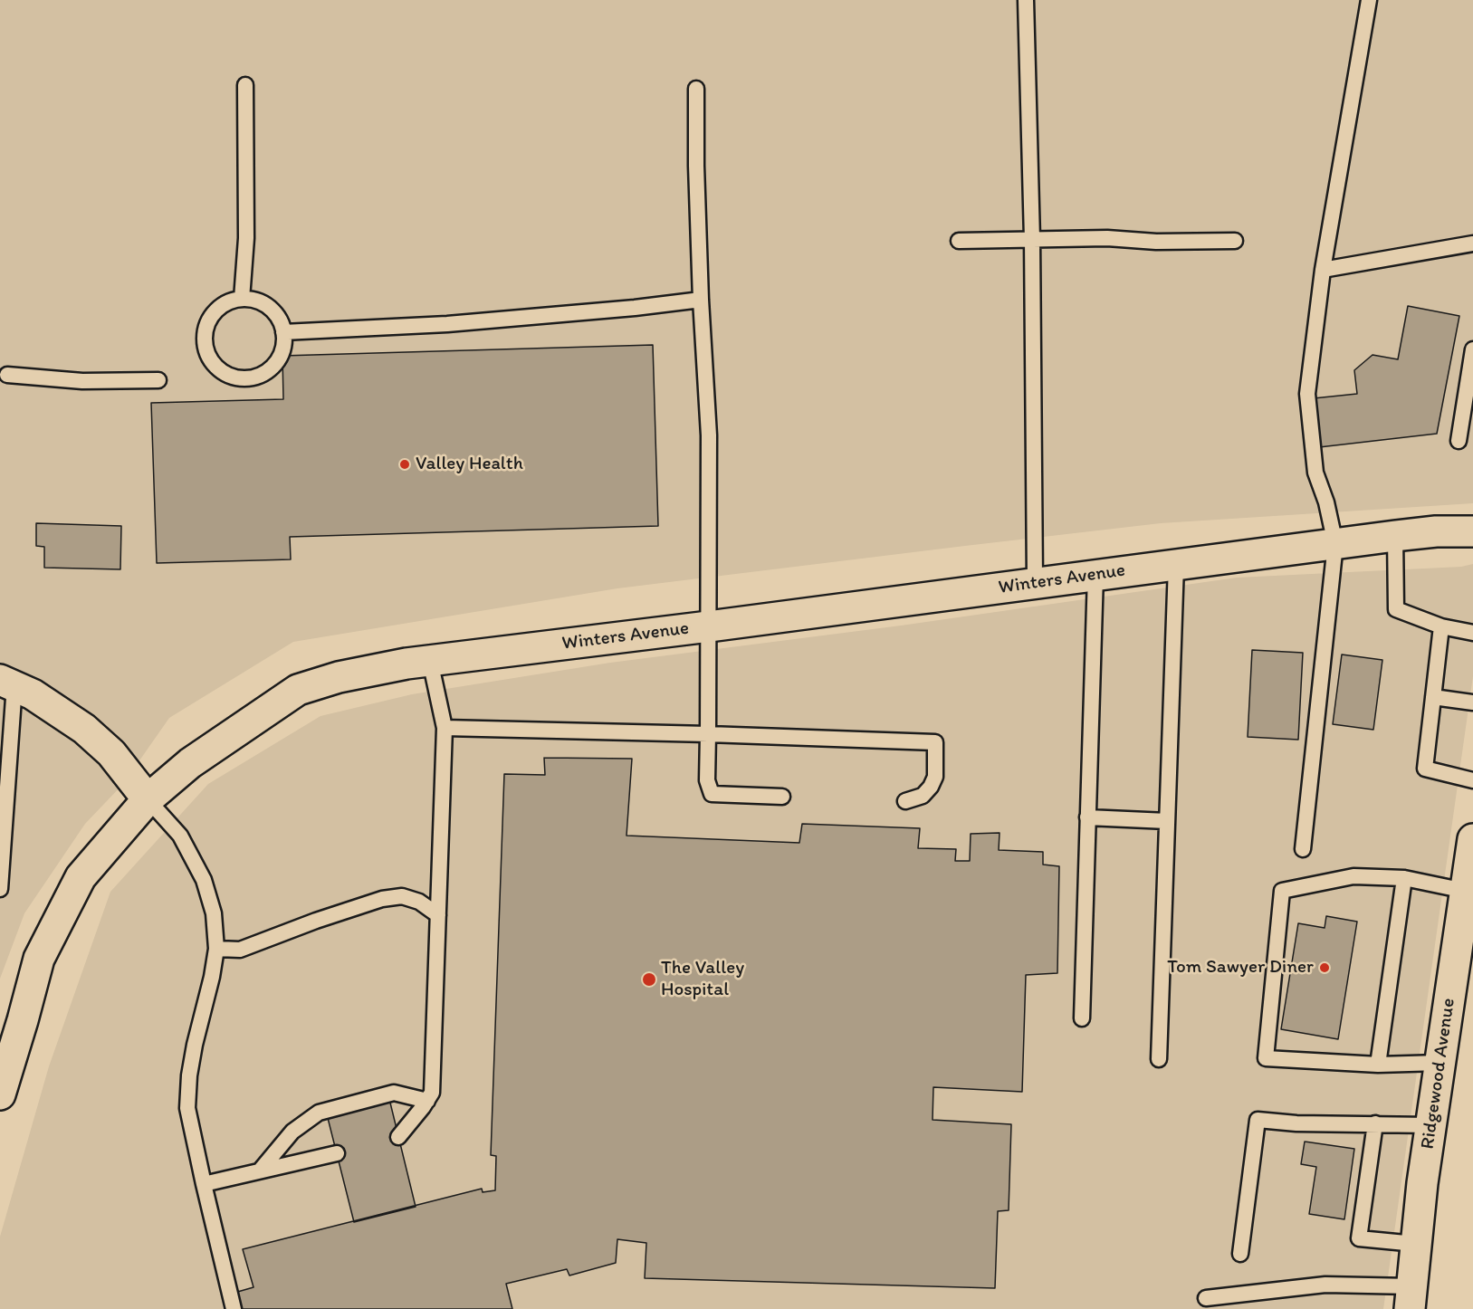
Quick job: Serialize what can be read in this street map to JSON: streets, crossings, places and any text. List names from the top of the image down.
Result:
{
  "streets": {
    "street": ["Winters Avenue", "Ridgewood Avenue"]
  },
  "places": ["Valley Health", "Tom Sawyer Diner", "The Valley Hospital"]
}
